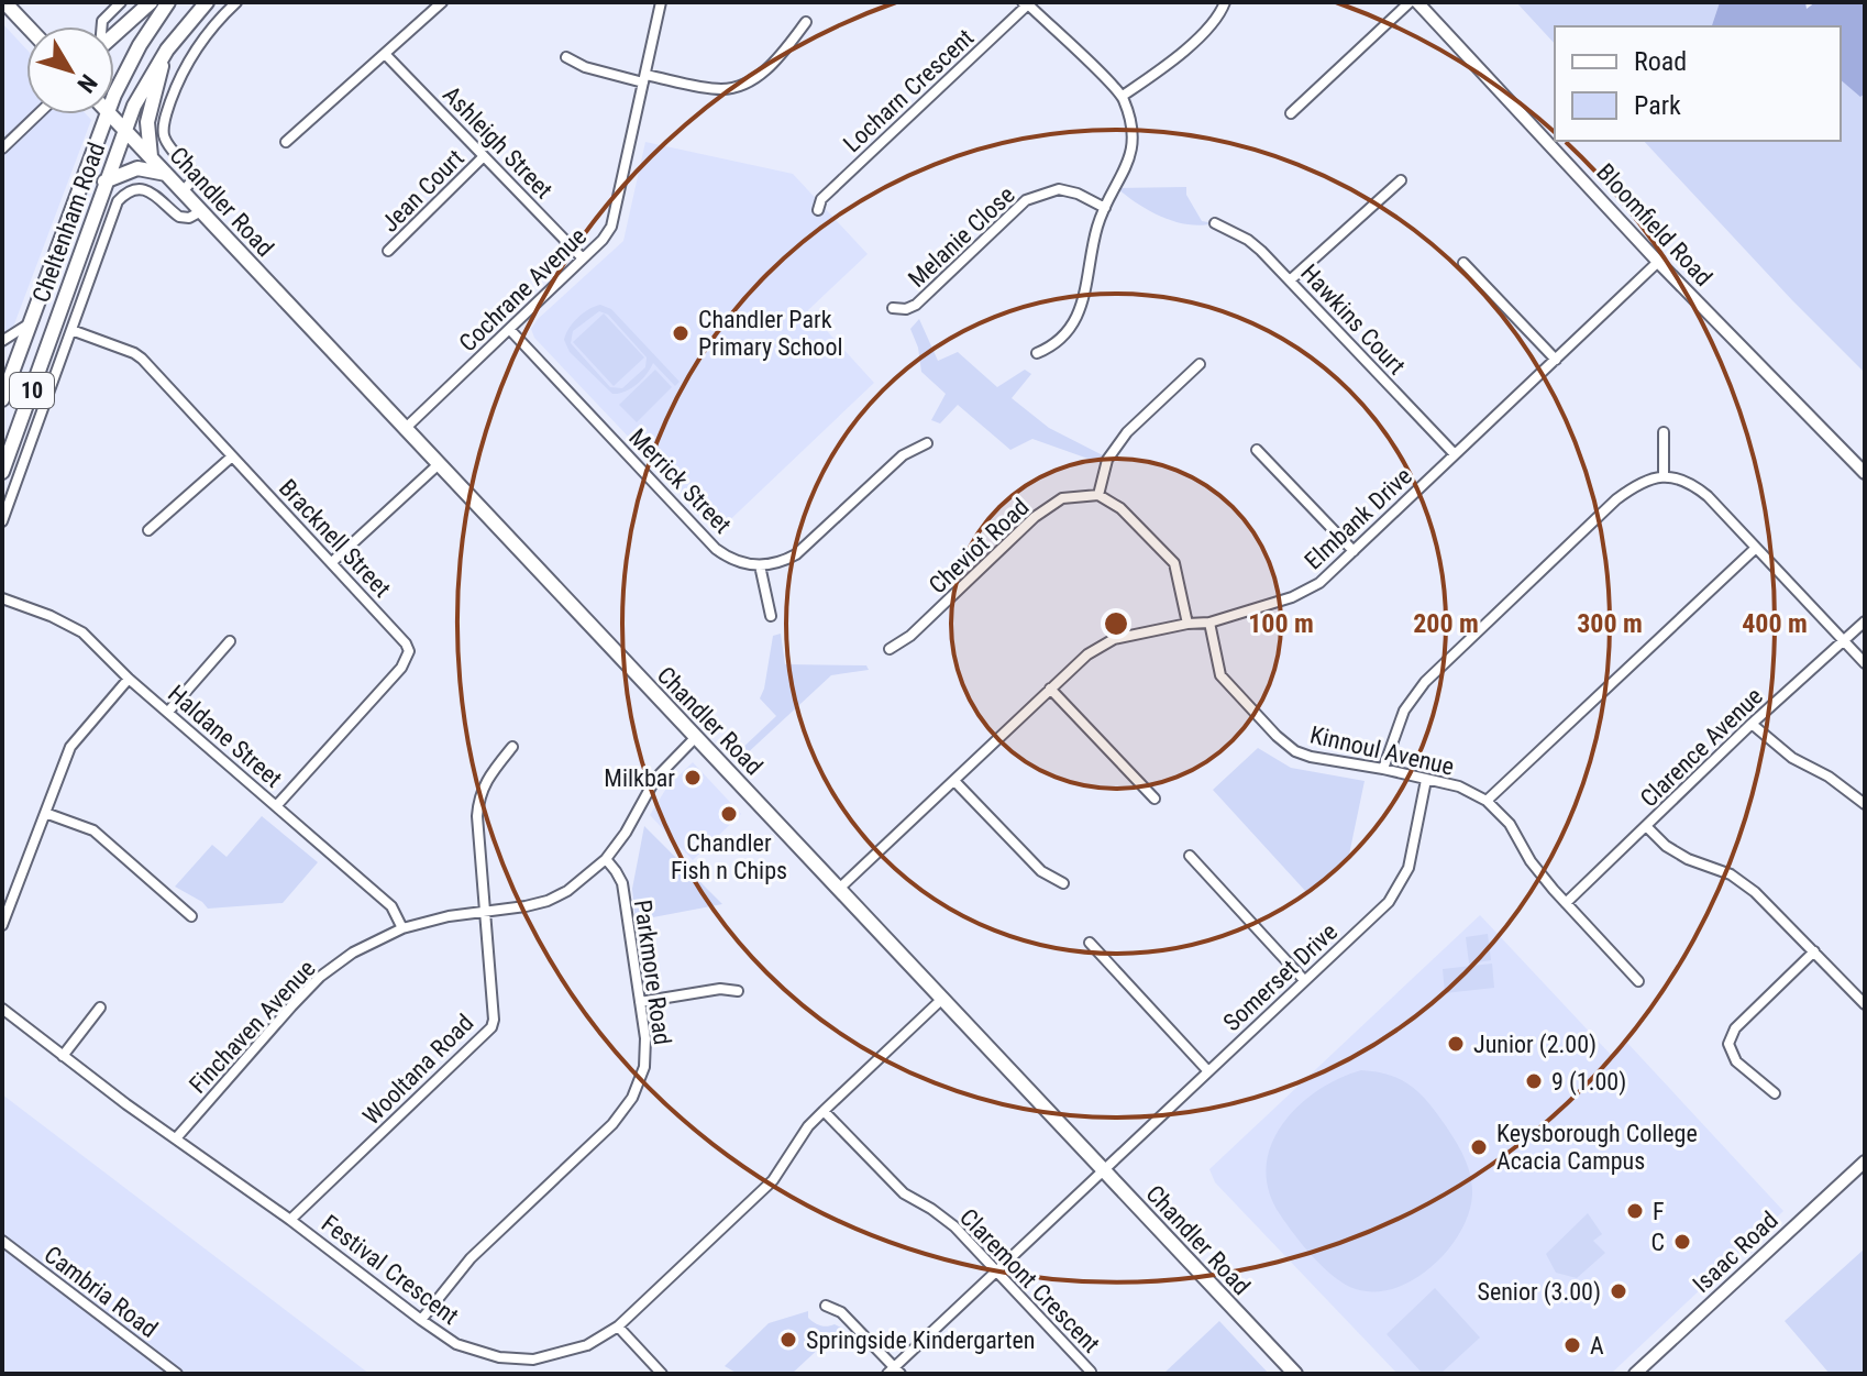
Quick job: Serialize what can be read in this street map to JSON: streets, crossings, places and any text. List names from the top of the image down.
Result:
{
  "streets": {
    "main road": ["Chandler Road", "Cheltenham Road", "10"],
    "street": [
      "Locharn Crescent",
      "Ashleigh Street",
      "Jean Court",
      "Bloomfield Road",
      "Melanie Close",
      "Cochrane Avenue",
      "Hawkins Court",
      "Merrick Street",
      "Elmbank Drive",
      "Bracknell Street",
      "Cheviot Road",
      "Haldane Street",
      "Clarence Avenue",
      "Kinnoul Avenue",
      "Parkmore Road",
      "Somerset Drive",
      "Finchaven Avenue",
      "Wooltana Road",
      "Isaac Road",
      "Festival Crescent",
      "Claremont Crescent",
      "Cambria Road"
    ]
  },
  "crossings": [
    ["Ashleigh Street", "Jean Court"],
    ["Ashleigh Street", "Cochrane Avenue"],
    ["Chandler Road", "Cheltenham Road"],
    ["Chandler Road", "Cochrane Avenue"],
    ["Chandler Road", "Elmbank Drive"],
    ["Chandler Road", "Somerset Drive"],
    ["Chandler Road", "Festival Crescent"],
    ["Cheltenham Road", "Bracknell Street"],
    ["Bloomfield Road", "Elmbank Drive"],
    ["Cochrane Avenue", "Merrick Street"],
    ["Hawkins Court", "Elmbank Drive"],
    ["Elmbank Drive", "Kinnoul Avenue"],
    ["Bracknell Street", "Haldane Street"],
    ["Haldane Street", "Finchaven Avenue"],
    ["Clarence Avenue", "Kinnoul Avenue"],
    ["Kinnoul Avenue", "Somerset Drive"],
    ["Parkmore Road", "Finchaven Avenue"],
    ["Parkmore Road", "Festival Crescent"],
    ["Somerset Drive", "Claremont Crescent"],
    ["Finchaven Avenue", "Wooltana Road"],
    ["Finchaven Avenue", "Festival Crescent"],
    ["Wooltana Road", "Festival Crescent"],
    ["Festival Crescent", "Claremont Crescent"]
  ],
  "places": [
    "Chandler Park Primary School",
    "Milkbar",
    "Chandler Fish n Chips",
    "Junior (2.00)",
    "9 (1.00)",
    "Keysborough College Acacia Campus",
    "F",
    "C",
    "Senior (3.00)",
    "Springside Kindergarten",
    "A"
  ],
  "legend": ["Road", "Park"],
  "north": "bottom right",
  "rings": [
    "100 m",
    "200 m",
    "300 m",
    "400 m"
  ]
}
